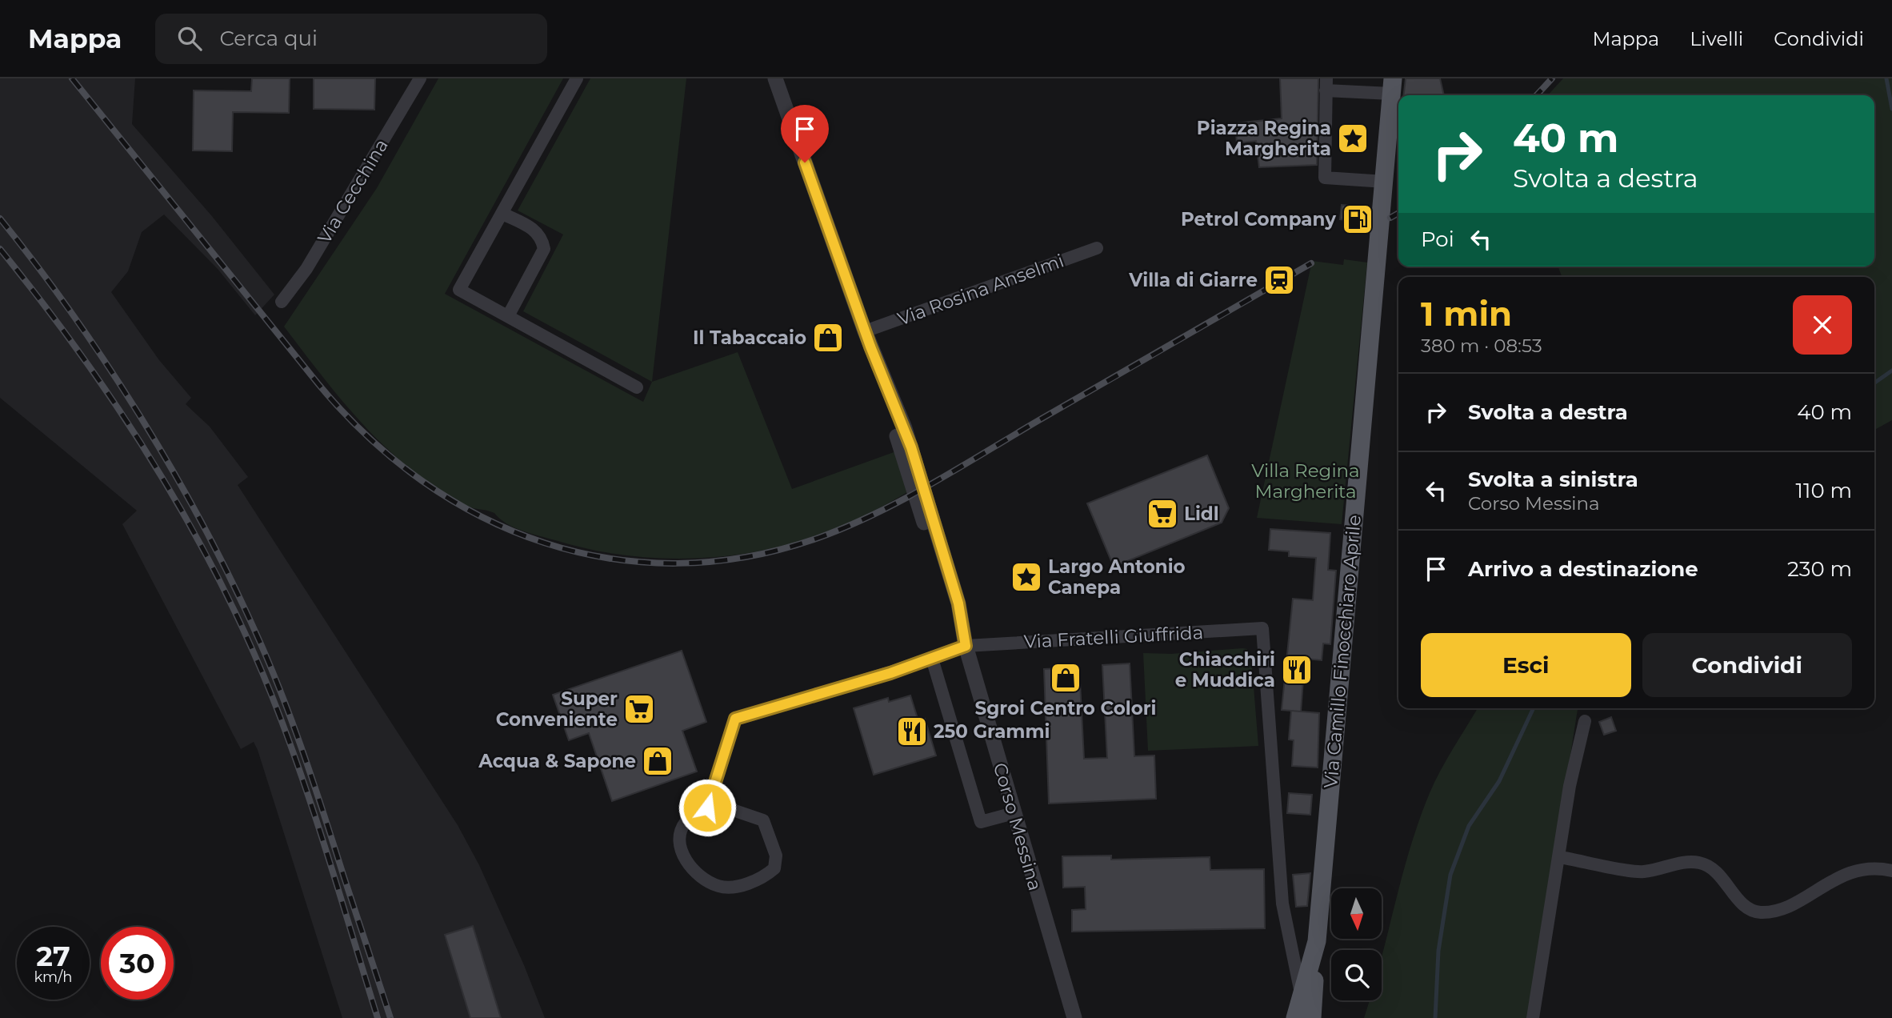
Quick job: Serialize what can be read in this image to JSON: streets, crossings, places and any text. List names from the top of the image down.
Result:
{
  "streets": {
    "main road": ["Via Camillo Finocchiaro Aprile"],
    "street": [
      "Via Cecchina",
      "Via Rosina Anselmi",
      "Via Fratelli Giuffrida",
      "Corso Messina"
    ]
  },
  "crossings": [
    ["Via Rosina Anselmi", "Corso Messina"],
    ["Via Fratelli Giuffrida", "Via Camillo Finocchiaro Aprile"],
    ["Via Fratelli Giuffrida", "Corso Messina"]
  ],
  "parks": ["Villa Regina Margherita"],
  "places": {
    "place": ["Piazza Regina Margherita", "Largo Antonio Canepa"],
    "fuel station": ["Petrol Company"],
    "station": ["Villa di Giarre"],
    "shop": ["Il Tabaccaio", "Sgroi Centro Colori", "Acqua & Sapone"],
    "supermarket": ["Lidl", "Super Conveniente"],
    "restaurant": ["Chiacchiri e Muddica", "250 Grammi"]
  },
  "north": "bottom",
  "page": {
    "header": "Mappa",
    "search": "Cerca qui",
    "nav": ["Mappa", "Livelli", "Condividi"],
    "turn": ["40 m", "Svolta a destra"],
    "then": "Poi",
    "heading": ["1 min", "380 m · 08:53"],
    "list": [
      {
        "name": "Svolta a destra",
        "value": "40 m"
      },
      {
        "name": "Svolta a sinistra",
        "note": "Corso Messina",
        "value": "110 m"
      },
      {
        "name": "Arrivo a destinazione",
        "value": "230 m"
      }
    ],
    "buttons": ["Esci", "Condividi"],
    "speed": "27 km/h",
    "limit": "30"
  }
}
